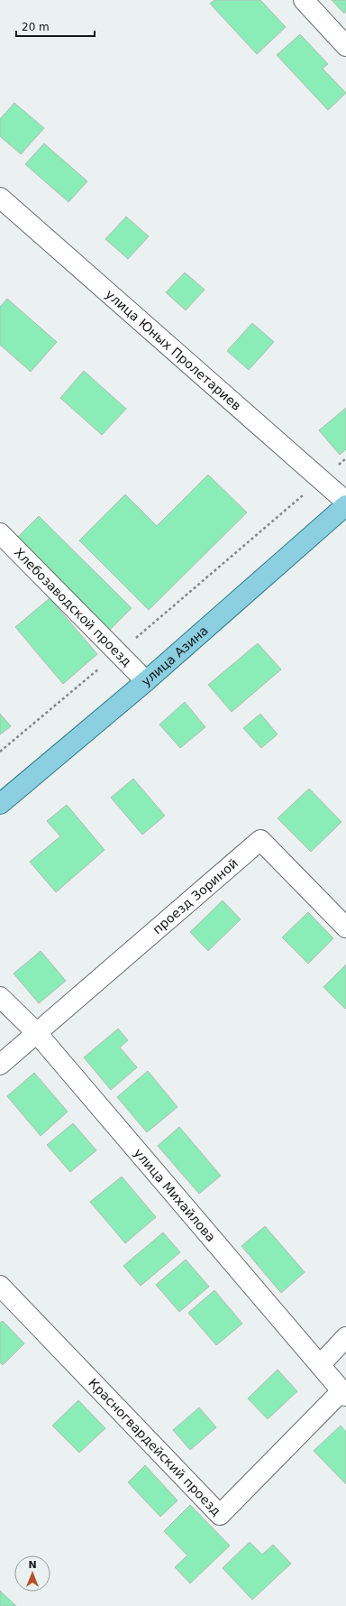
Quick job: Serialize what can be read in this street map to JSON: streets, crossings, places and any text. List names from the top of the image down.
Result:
{
  "streets": {
    "main road": ["улица Азина"],
    "street": [
      "улица Юных Пролетариев",
      "Хлебозаводской проезд",
      "проезд Зориной",
      "улица Михайлова",
      "Красногвардейский проезд"
    ]
  },
  "crossings": [
    ["Хлебозаводской проезд", "улица Азина"],
    ["проезд Зориной", "улица Михайлова"],
    ["улица Михайлова", "Красногвардейский проезд"]
  ],
  "scale_bar": "20 m",
  "north": "top"
}
